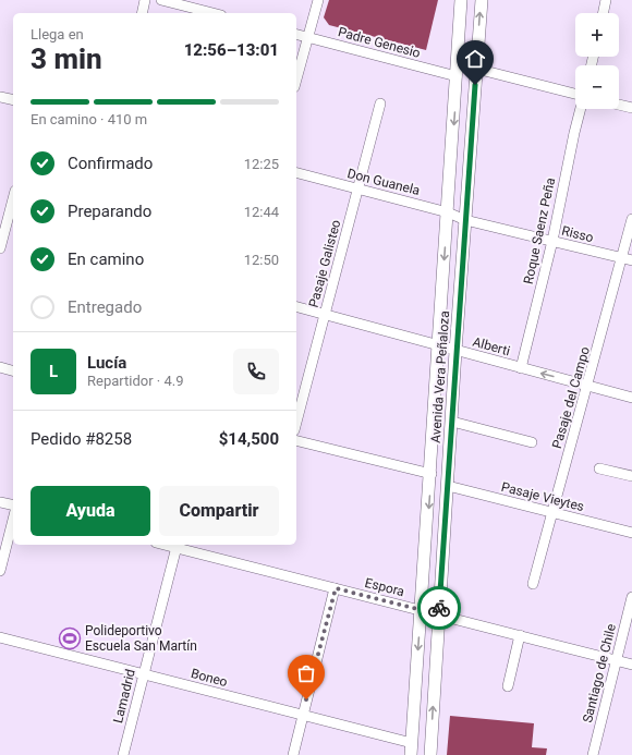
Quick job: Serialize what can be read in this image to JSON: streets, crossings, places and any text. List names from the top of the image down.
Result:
{
  "streets": {
    "main road": ["Avenida Vera Peñaloza"],
    "street": [
      "Padre Genesio",
      "Don Guanela",
      "Roque Saenz Peña",
      "Risso",
      "Pasaje Galisteo",
      "Alberti",
      "Pasaje del Campo",
      "Pasaje Vieytes",
      "Espora",
      "Santiago de Chile",
      "Boneo",
      "Lamadrid"
    ]
  },
  "crossings": [
    ["Padre Genesio", "Avenida Vera Peñaloza"],
    ["Don Guanela", "Risso"],
    ["Don Guanela", "Pasaje Galisteo"],
    ["Don Guanela", "Avenida Vera Peñaloza"],
    ["Roque Saenz Peña", "Risso"],
    ["Roque Saenz Peña", "Alberti"],
    ["Risso", "Avenida Vera Peñaloza"],
    ["Risso", "Pasaje del Campo"],
    ["Pasaje Galisteo", "Alberti"],
    ["Alberti", "Avenida Vera Peñaloza"],
    ["Alberti", "Pasaje del Campo"],
    ["Avenida Vera Peñaloza", "Pasaje Vieytes"],
    ["Avenida Vera Peñaloza", "Espora"],
    ["Avenida Vera Peñaloza", "Boneo"],
    ["Pasaje del Campo", "Pasaje Vieytes"],
    ["Espora", "Santiago de Chile"],
    ["Espora", "Lamadrid"],
    ["Boneo", "Lamadrid"]
  ],
  "places": {
    "sports": ["Polideportivo Escuela San Martín"]
  },
  "page": {
    "map_buttons": ["+", "−"],
    "heading": ["3 min", "Llega en", "12:56–13:01"],
    "panel": [
      "Lucía",
      "Repartidor · 4.9",
      "Pedido #8258",
      "$14,500"
    ],
    "bar": "En camino · 410 m",
    "list": [
      ["Confirmado", "12:25"],
      ["Preparando", "12:44"],
      ["En camino", "12:50"],
      "Entregado"
    ],
    "round": "L",
    "buttons": ["Ayuda", "Compartir"]
  }
}
